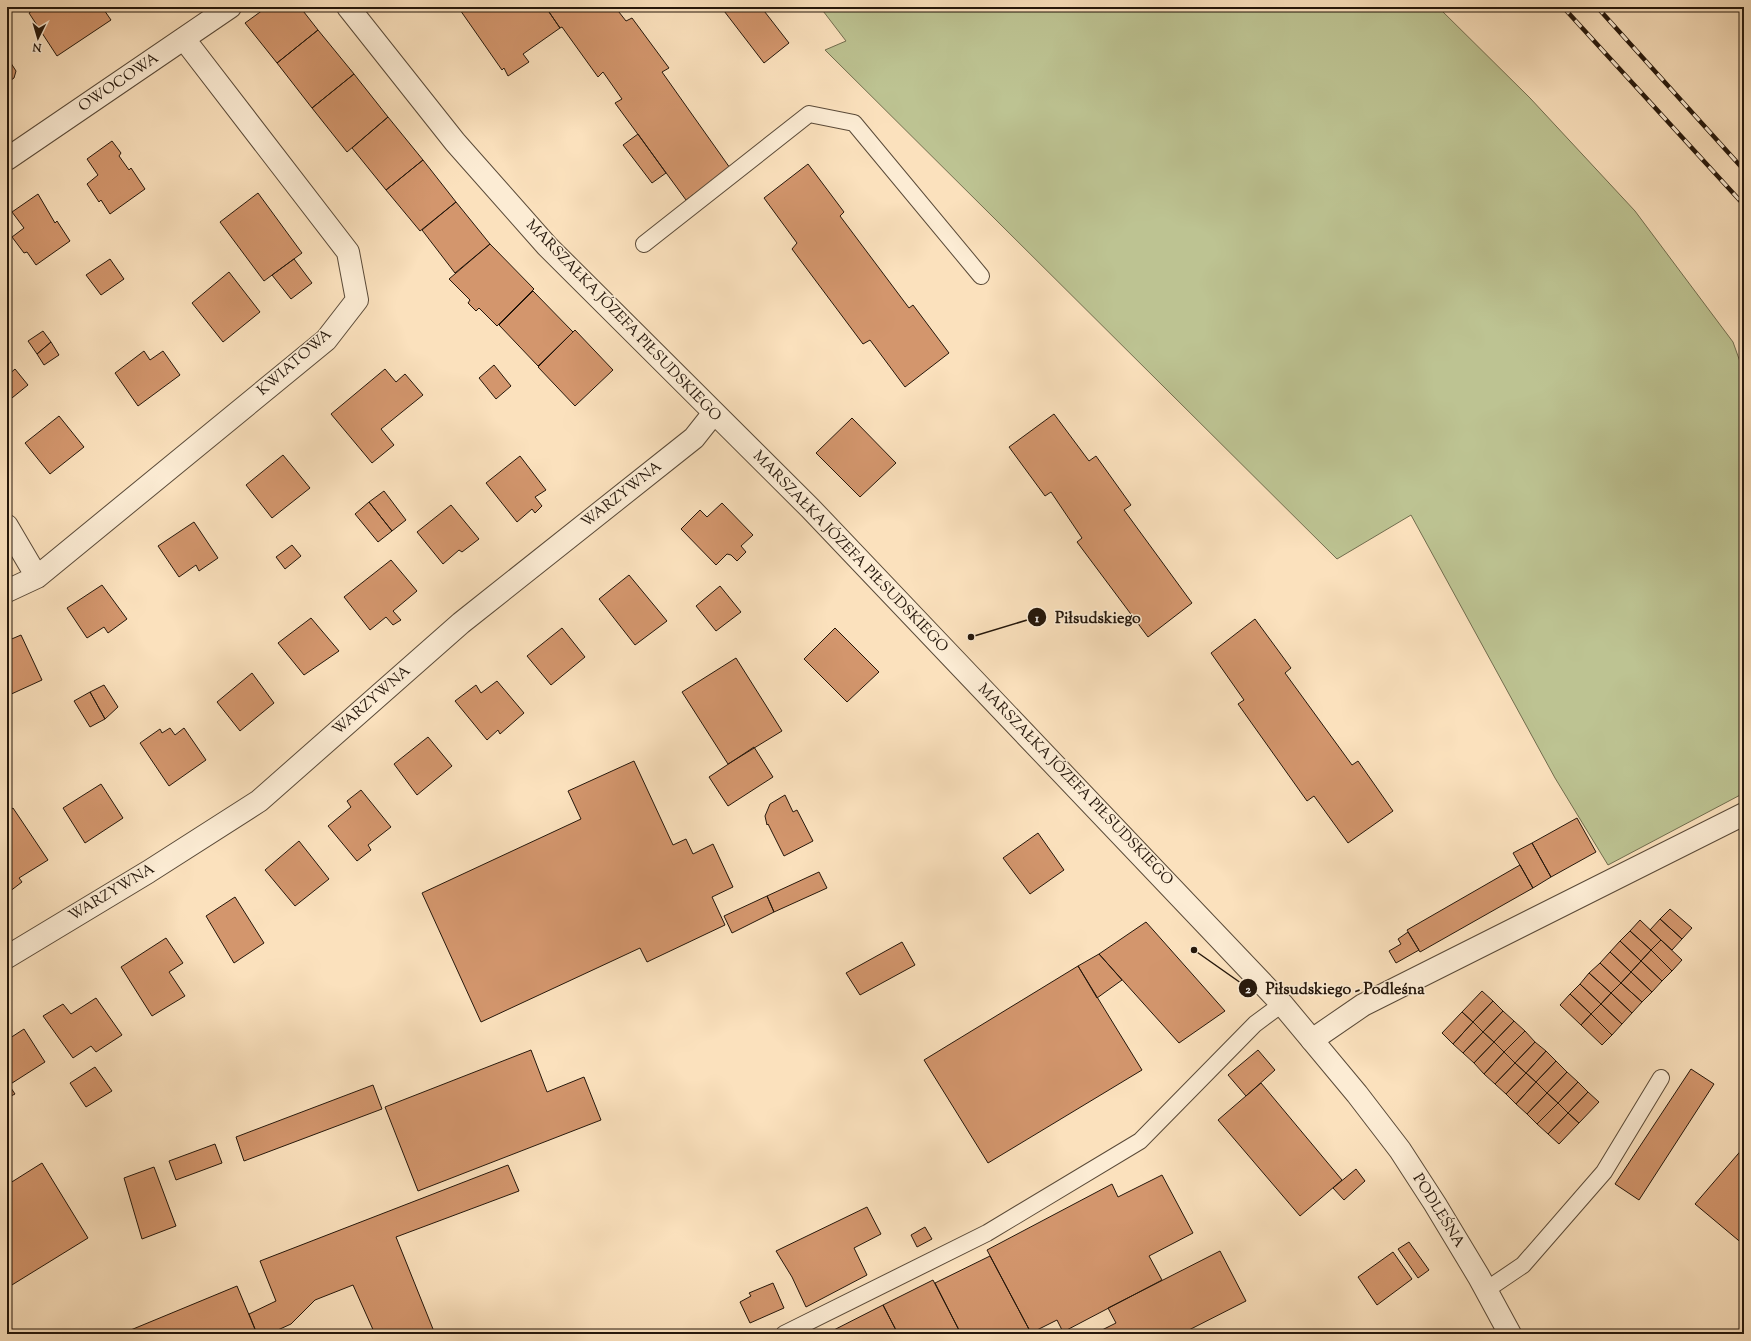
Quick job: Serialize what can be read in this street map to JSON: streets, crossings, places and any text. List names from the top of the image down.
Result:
{
  "streets": {
    "street": [
      "OWOCOWA",
      "MARSZAŁKA JÓZEFA PIŁSUDSKIEGO",
      "KWIATOWA",
      "WARZYWNA",
      "PODLEŚNA"
    ]
  },
  "crossings": [
    ["OWOCOWA", "KWIATOWA"],
    ["MARSZAŁKA JÓZEFA PIŁSUDSKIEGO", "WARZYWNA"],
    ["MARSZAŁKA JÓZEFA PIŁSUDSKIEGO", "PODLEŚNA"]
  ],
  "places": ["Piłsudskiego", "Piłsudskiego - Podleśna"],
  "north": "bottom"
}
